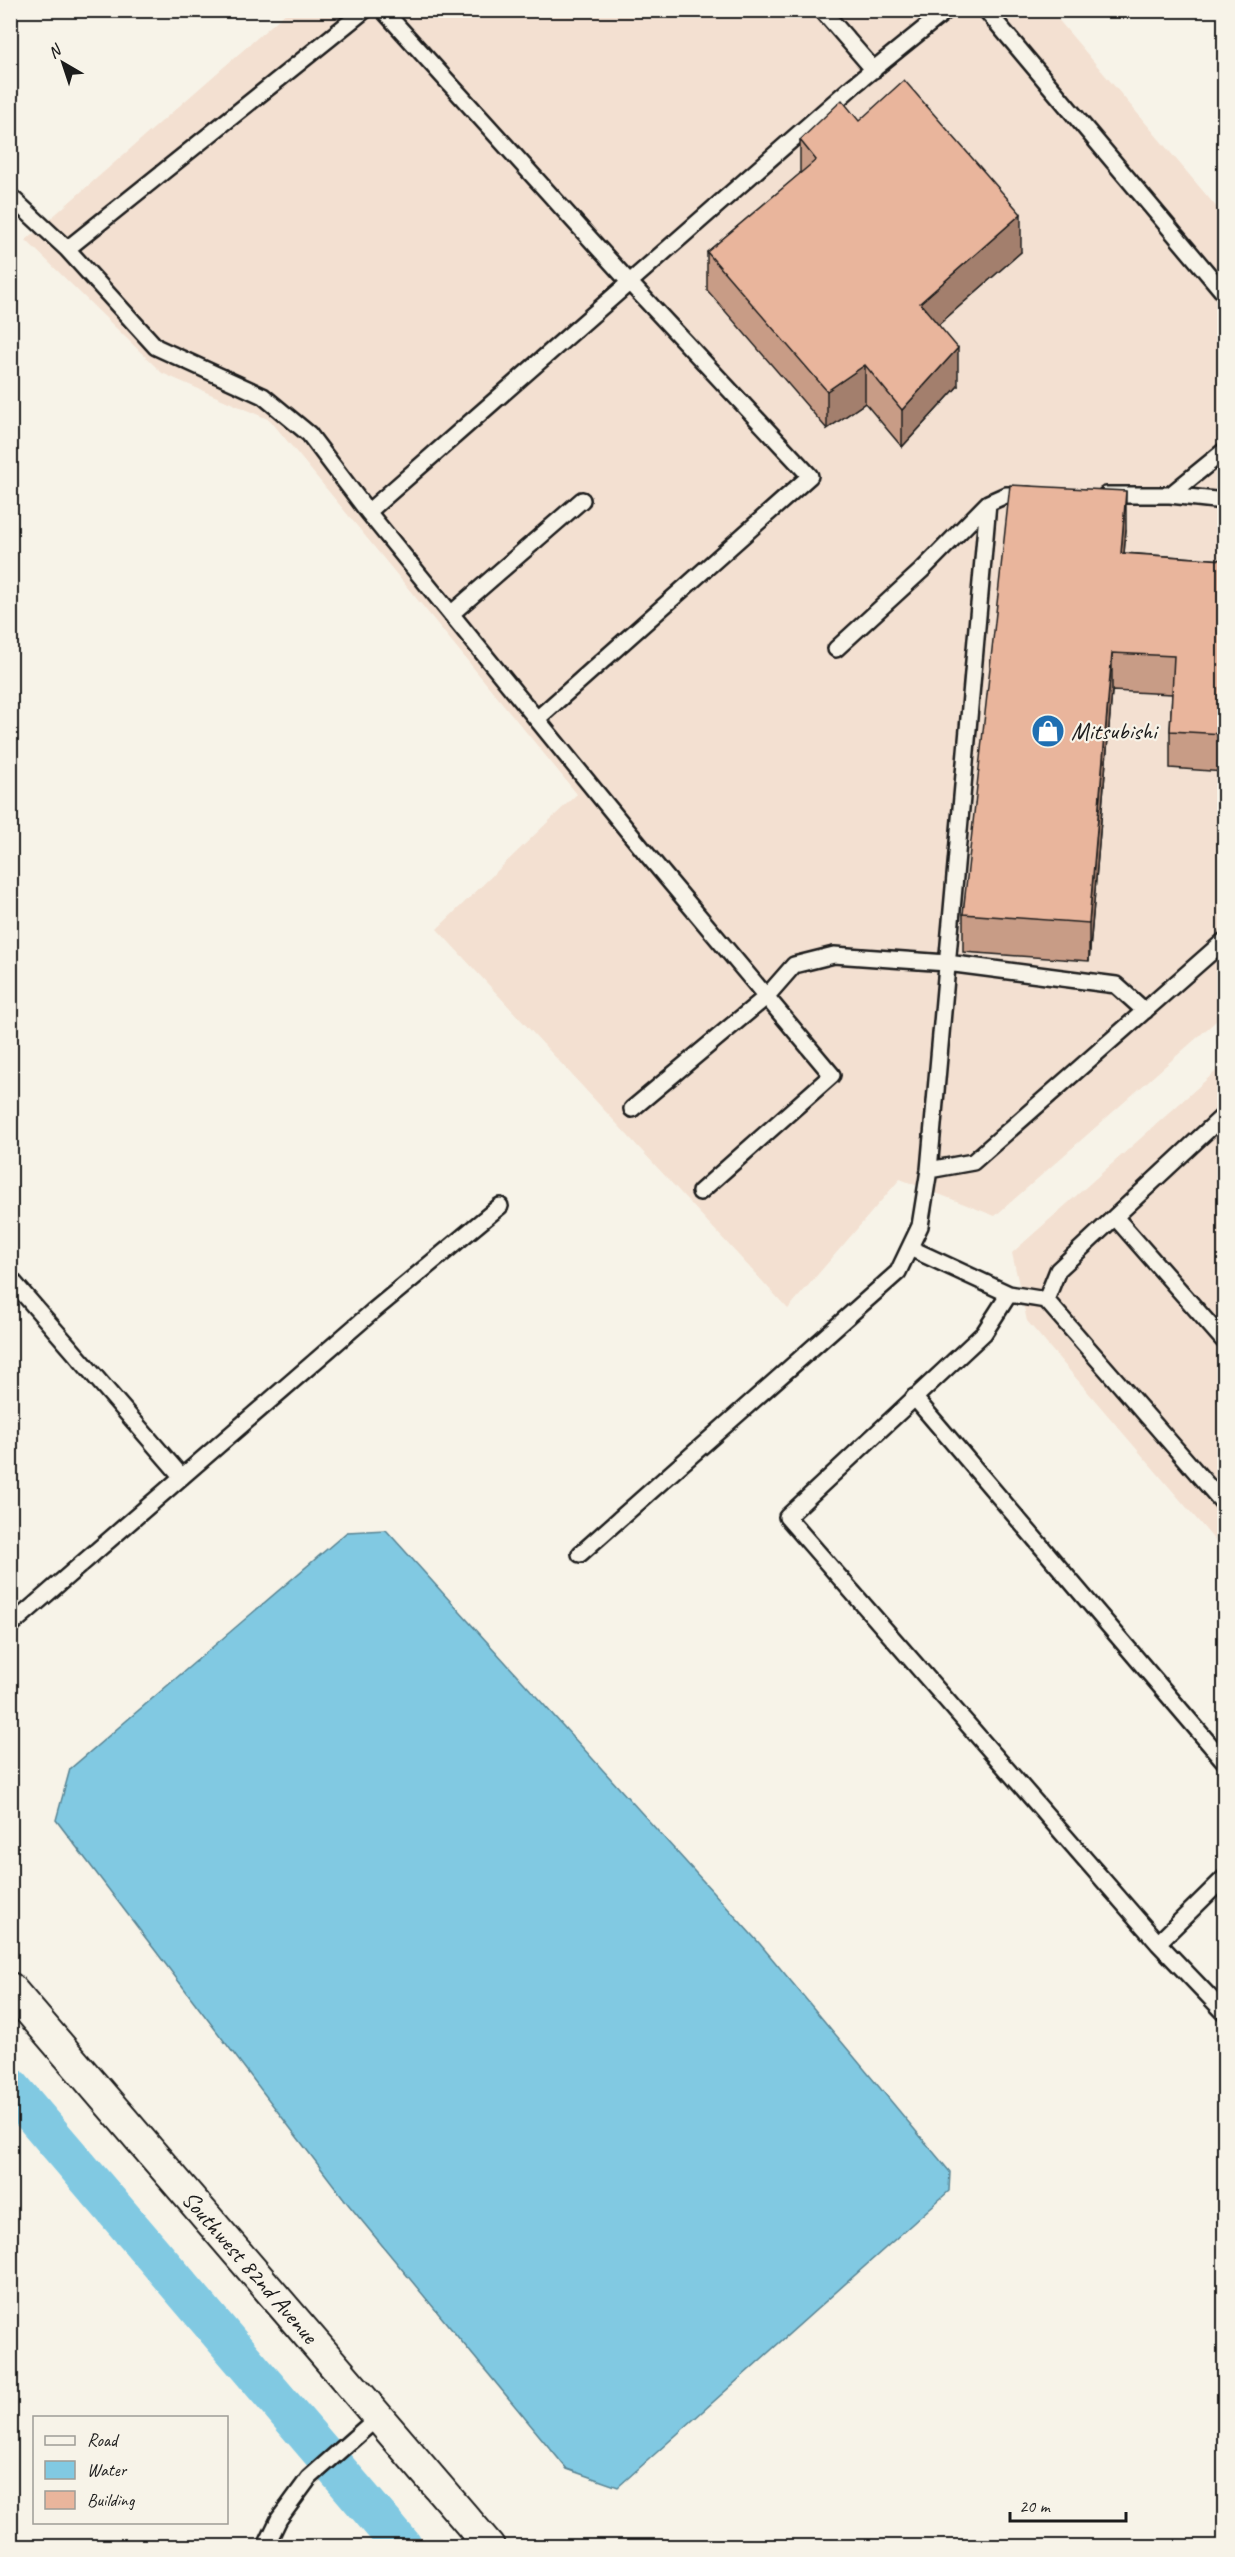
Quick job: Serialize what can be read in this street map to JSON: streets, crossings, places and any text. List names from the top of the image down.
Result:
{
  "streets": {
    "street": ["Southwest 82nd Avenue"]
  },
  "places": {
    "shop": ["Mitsubishi"]
  },
  "legend": ["Road", "Water", "Building"],
  "scale_bar": "20 m",
  "north": "top left"
}
